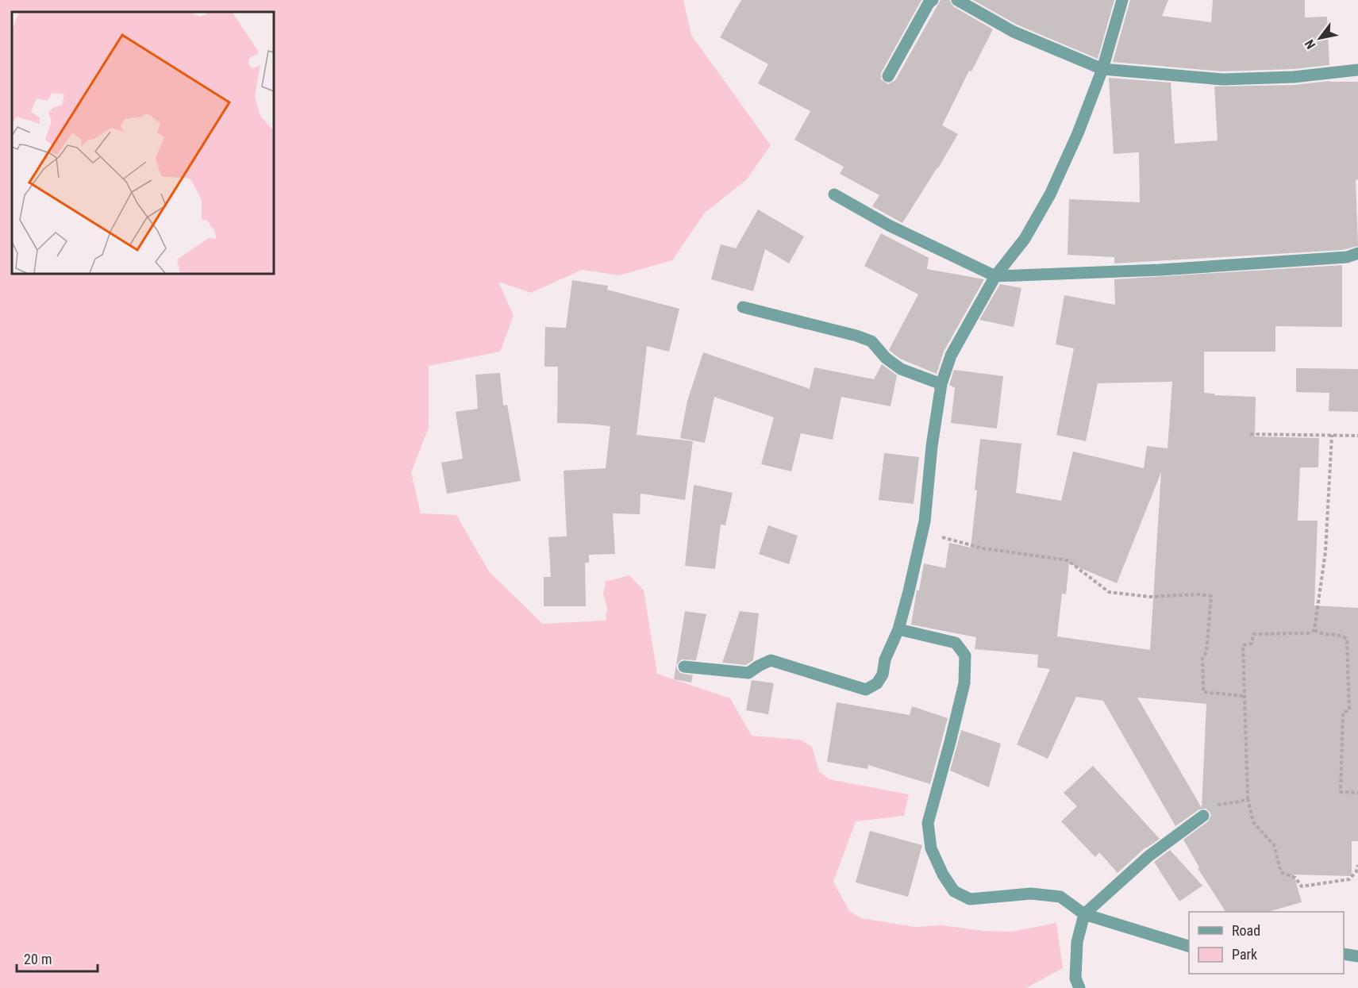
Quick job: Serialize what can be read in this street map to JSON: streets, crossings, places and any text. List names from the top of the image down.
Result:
{
  "legend": ["Road", "Park"],
  "scale_bar": "20 m",
  "north": "bottom left"
}
